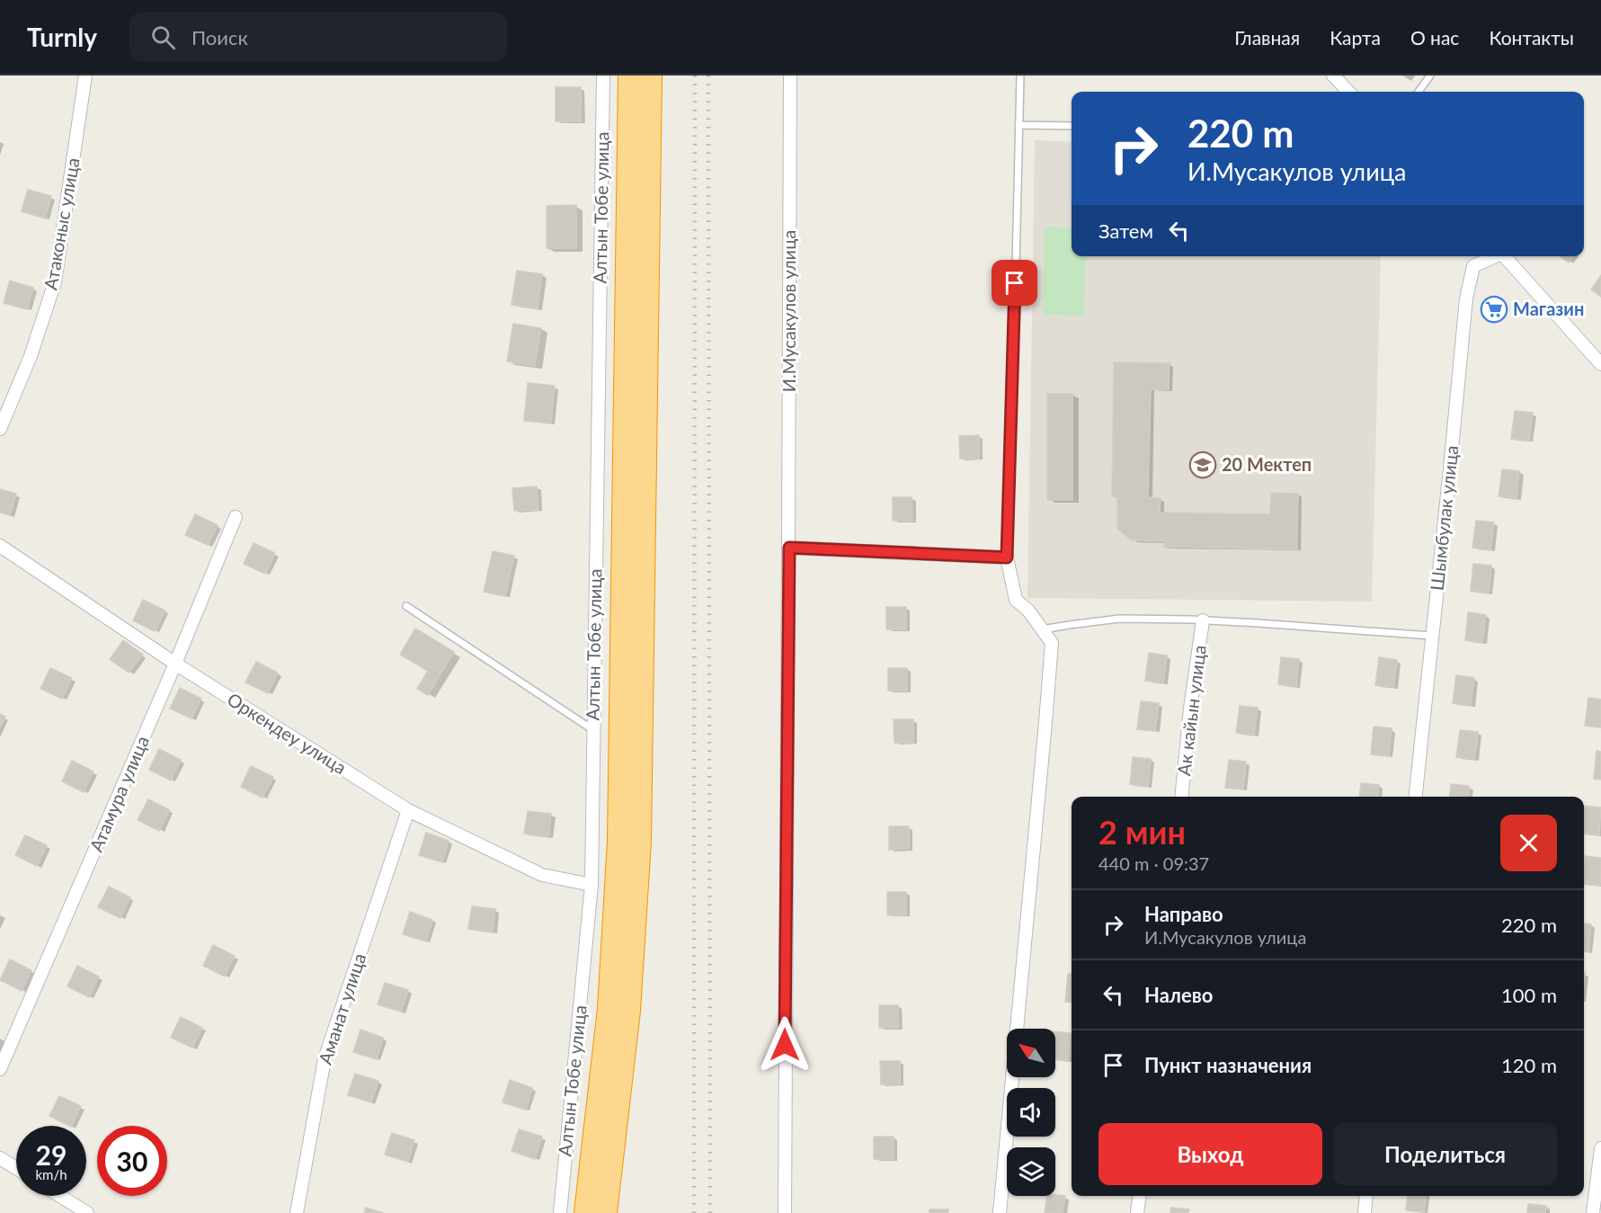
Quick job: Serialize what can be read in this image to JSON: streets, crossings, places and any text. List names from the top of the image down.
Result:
{
  "streets": {
    "street": [
      "Алтын Тобе улица",
      "Атаконыс улица",
      "И.Мусакулов улица",
      "Шымбулак улица",
      "Ак кайын улица",
      "Оркендеу улица",
      "Атамура улица",
      "Аманат улица"
    ]
  },
  "crossings": [
    ["Алтын Тобе улица", "Оркендеу улица"],
    ["Оркендеу улица", "Атамура улица"],
    ["Оркендеу улица", "Аманат улица"]
  ],
  "places": {
    "supermarket": ["Магазин"],
    "school or university": ["20 Мектеп"]
  },
  "north": "top left",
  "page": {
    "header": "Turnly",
    "search": "Поиск",
    "nav": [
      "Главная",
      "Карта",
      "О нас",
      "Контакты"
    ],
    "turn": ["220 m", "И.Мусакулов улица"],
    "then": "Затем",
    "heading": ["2 мин", "440 m · 09:37"],
    "list": [
      {
        "name": "Направо",
        "note": "И.Мусакулов улица",
        "value": "220 m"
      },
      {
        "name": "Налево",
        "value": "100 m"
      },
      {
        "name": "Пункт назначения",
        "value": "120 m"
      }
    ],
    "buttons": ["Выход", "Поделиться"],
    "speed": "29 km/h",
    "limit": "30"
  }
}
